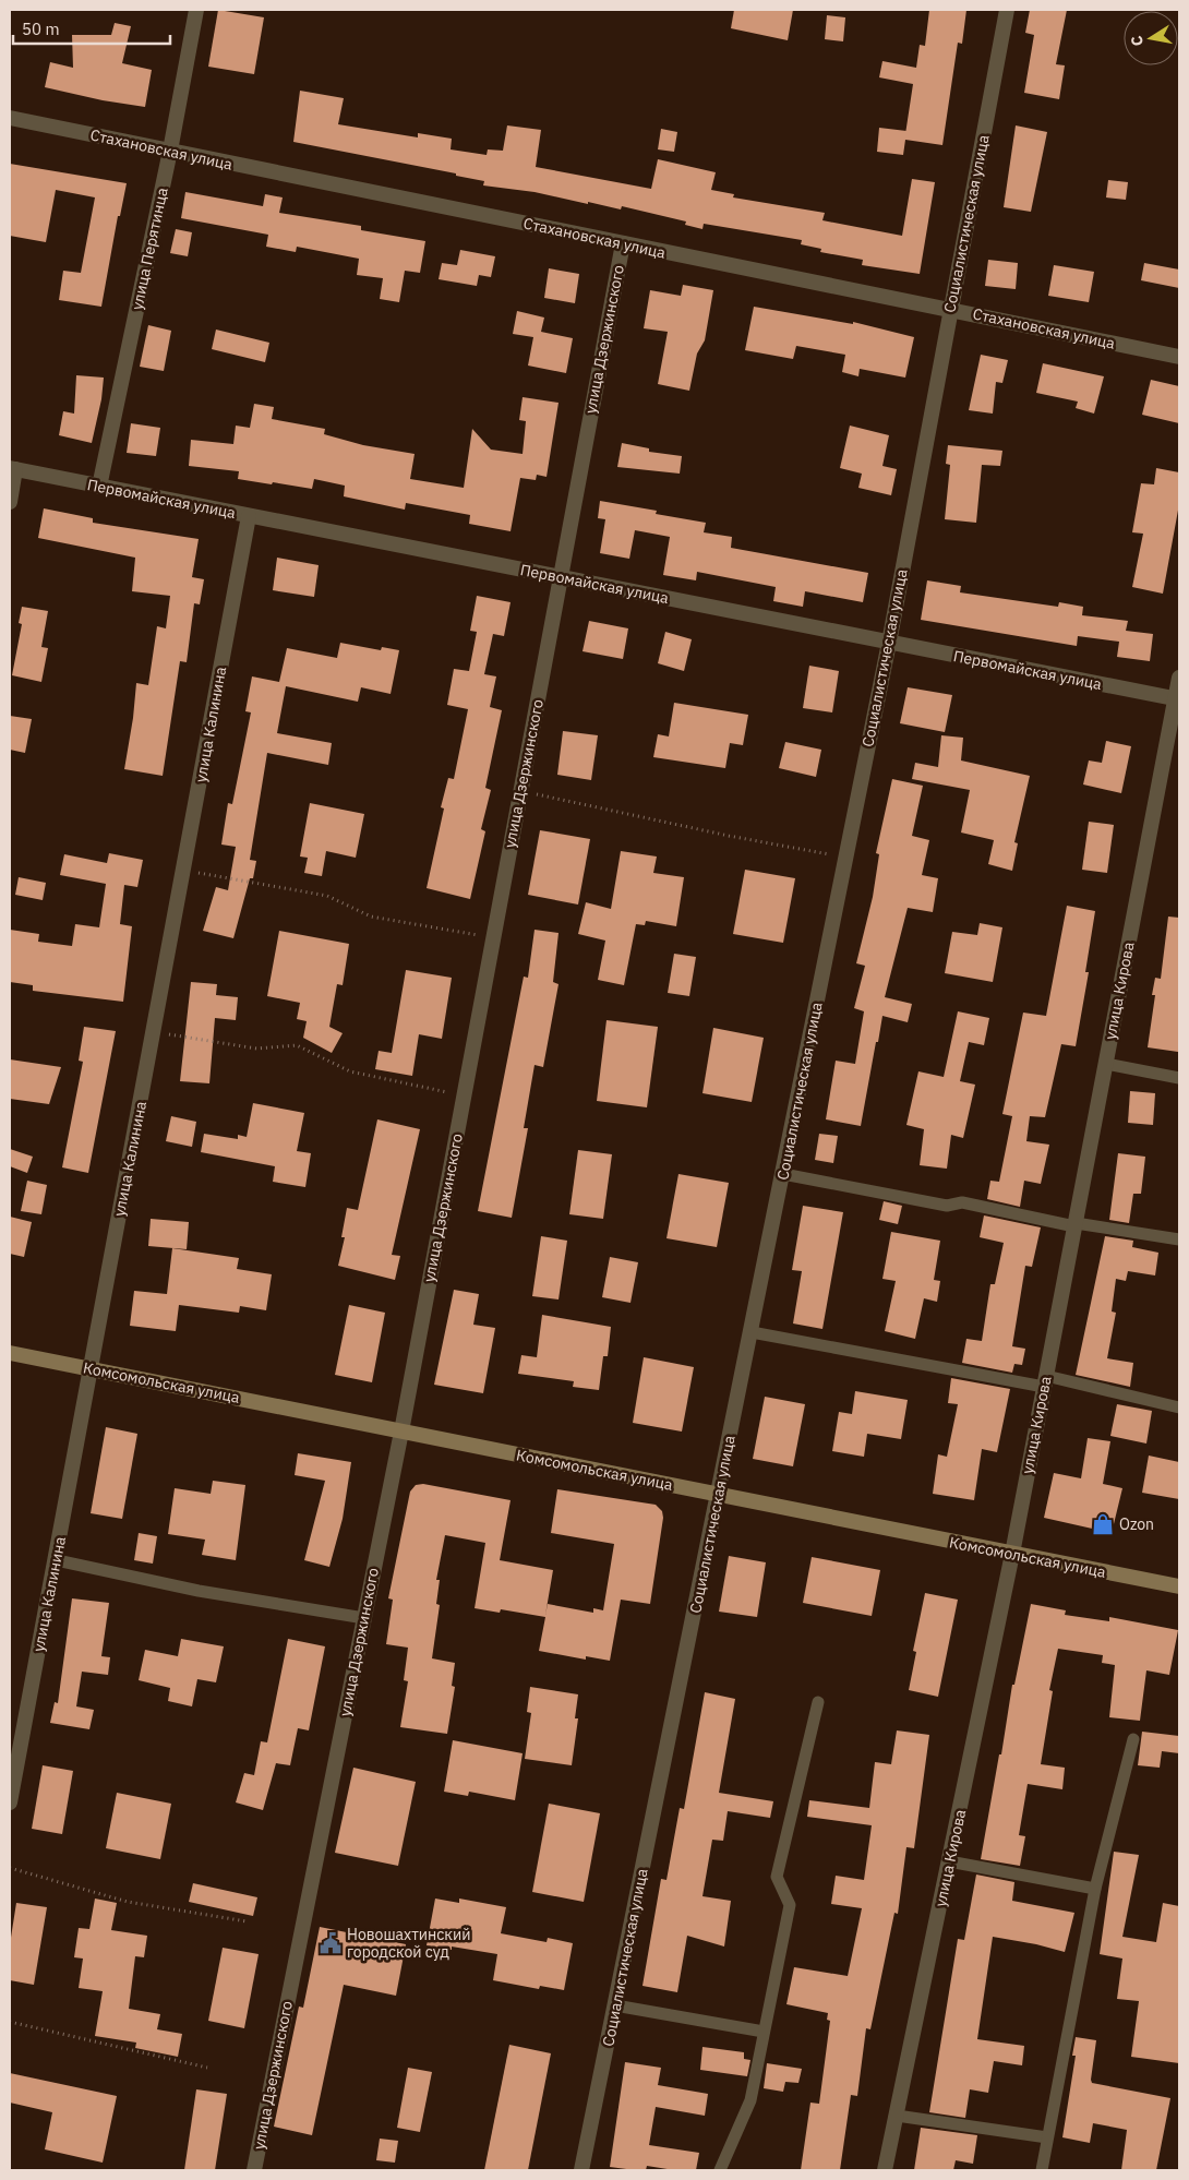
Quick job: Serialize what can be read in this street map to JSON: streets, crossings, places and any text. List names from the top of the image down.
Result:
{
  "streets": {
    "main road": ["Комсомольская улица"],
    "street": [
      "Стахановская улица",
      "Социалистическая улица",
      "улица Перятинца",
      "улица Дзержинского",
      "Первомайская улица",
      "улица Калинина",
      "улица Кирова"
    ]
  },
  "crossings": [
    ["Стахановская улица", "Социалистическая улица"],
    ["Стахановская улица", "улица Перятинца"],
    ["Стахановская улица", "улица Дзержинского"],
    ["Социалистическая улица", "Первомайская улица"],
    ["Социалистическая улица", "Комсомольская улица"],
    ["улица Перятинца", "Первомайская улица"],
    ["улица Дзержинского", "Первомайская улица"],
    ["улица Дзержинского", "Комсомольская улица"],
    ["Первомайская улица", "улица Калинина"],
    ["Первомайская улица", "улица Кирова"],
    ["улица Калинина", "Комсомольская улица"],
    ["улица Кирова", "Комсомольская улица"]
  ],
  "places": {
    "shop": ["Ozon"],
    "public building": ["Новошахтинский городской суд"]
  },
  "scale_bar": "50 m",
  "north": "left"
}
